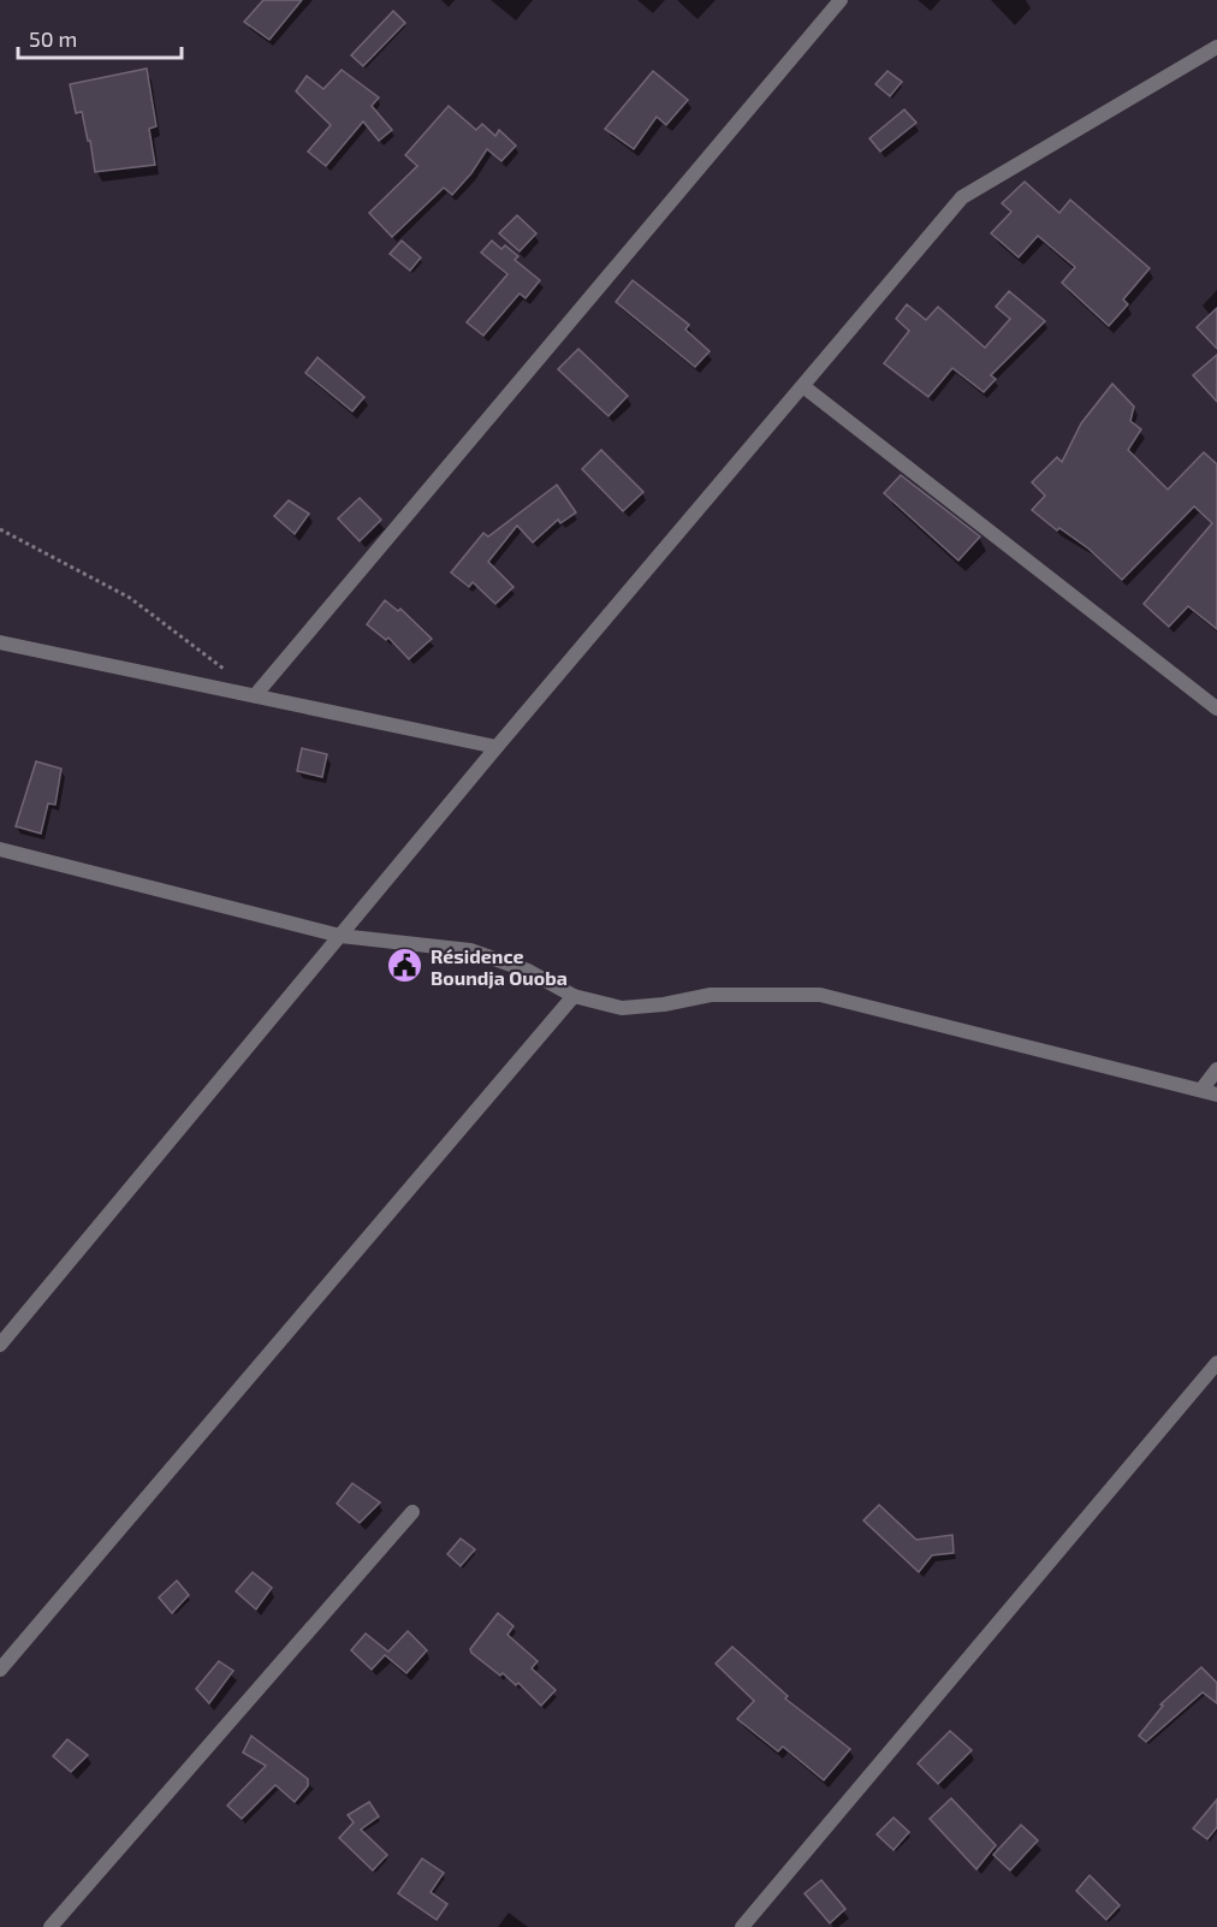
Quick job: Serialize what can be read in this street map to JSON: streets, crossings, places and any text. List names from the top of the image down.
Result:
{
  "places": {
    "public building": ["Résidence Boundja Ouoba"]
  },
  "scale_bar": "50 m"
}
